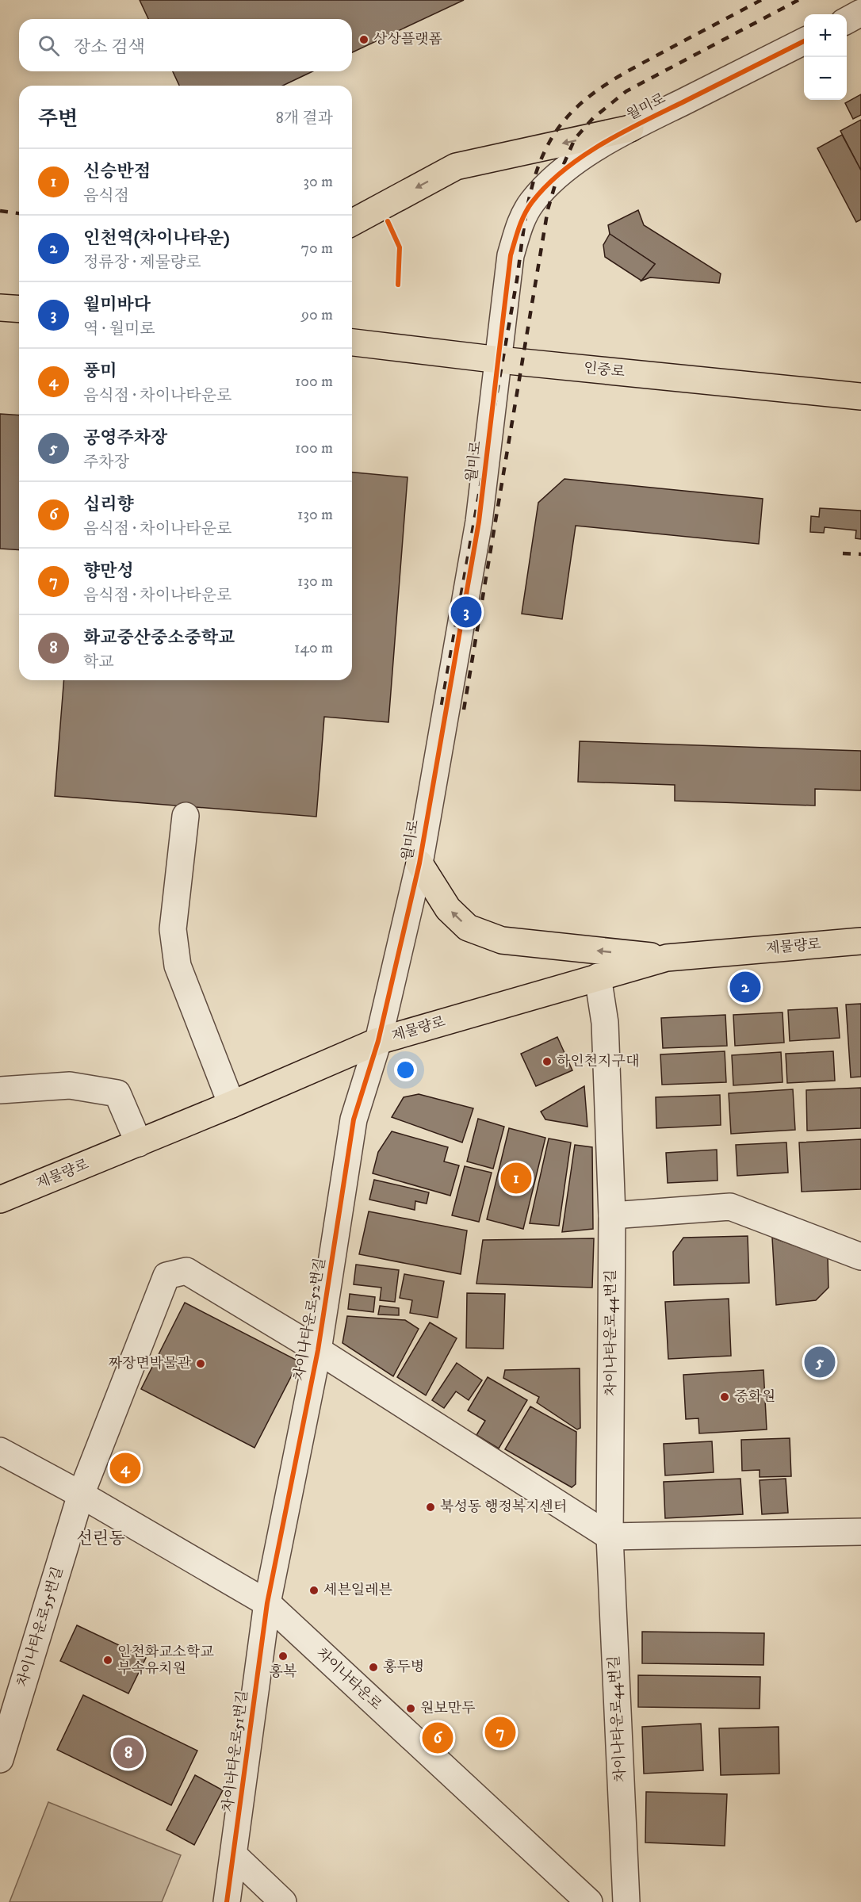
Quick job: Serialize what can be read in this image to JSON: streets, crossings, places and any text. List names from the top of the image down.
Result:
{
  "streets": {
    "main road": ["인중로", "제물량로"],
    "street": [
      "월미로",
      "차이나타운로52번길",
      "차이나타운로44번길",
      "차이나타운로55번길",
      "차이나타운로",
      "차이나타운로51번길"
    ]
  },
  "crossings": [
    ["월미로", "인중로"],
    ["월미로", "제물량로"],
    ["월미로", "차이나타운로52번길"],
    ["제물량로", "차이나타운로52번길"],
    ["제물량로", "차이나타운로44번길"],
    ["차이나타운로52번길", "차이나타운로"],
    ["차이나타운로52번길", "차이나타운로51번길"],
    ["차이나타운로55번길", "차이나타운로"],
    ["차이나타운로", "차이나타운로51번길"]
  ],
  "districts": ["선린동"],
  "places": [
    "상상플랫폼",
    "하인천지구대",
    "짜장면박물관",
    "중화원",
    "북성동 행정복지센터",
    "세븐일레븐",
    "홍복",
    "인천화교소학교 부속유치원",
    "홍두병",
    "원보만두"
  ],
  "page": {
    "map_buttons": ["+", "−"],
    "search": "장소 검색",
    "heading": ["주변", "8개 결과"],
    "list": [
      {
        "mark": "1",
        "name": "신승반점",
        "note": "음식점",
        "value": "30 m"
      },
      {
        "mark": "2",
        "name": "인천역(차이나타운)",
        "note": "정류장 · 제물량로",
        "value": "70 m"
      },
      {
        "mark": "3",
        "name": "월미바다",
        "note": "역 · 월미로",
        "value": "90 m"
      },
      {
        "mark": "4",
        "name": "풍미",
        "note": "음식점 · 차이나타운로",
        "value": "100 m"
      },
      {
        "mark": "5",
        "name": "공영주차장",
        "note": "주차장",
        "value": "100 m"
      },
      {
        "mark": "6",
        "name": "십리향",
        "note": "음식점 · 차이나타운로",
        "value": "130 m"
      },
      {
        "mark": "7",
        "name": "향만성",
        "note": "음식점 · 차이나타운로",
        "value": "130 m"
      },
      {
        "mark": "8",
        "name": "화교중산중소중학교",
        "note": "학교",
        "value": "140 m"
      }
    ],
    "pins": [
      "3",
      "2",
      "1",
      "5",
      "4",
      "7",
      "6",
      "8"
    ]
  }
}
